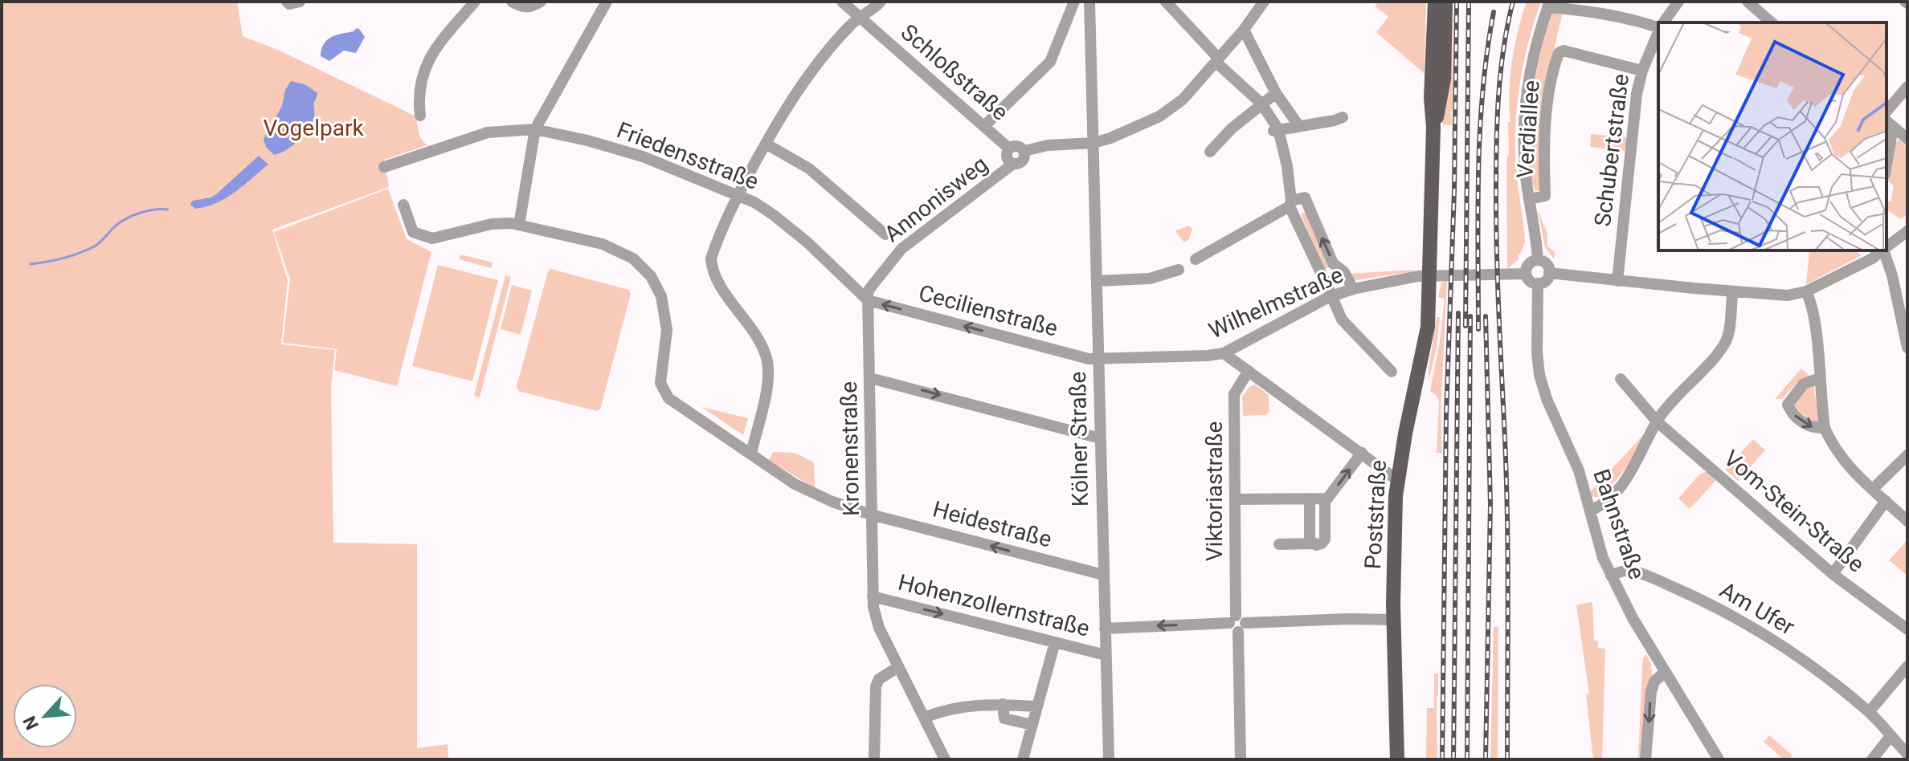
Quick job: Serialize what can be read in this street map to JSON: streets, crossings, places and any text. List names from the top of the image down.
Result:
{
  "streets": {
    "main road": ["Poststraße"],
    "street": [
      "Schloßstraße",
      "Verdiallee",
      "Schubertstraße",
      "Friedensstraße",
      "Annonisweg",
      "Wilhelmstraße",
      "Cecilienstraße",
      "Kölner Straße",
      "Kronenstraße",
      "Viktoriastraße",
      "Vom-Stein-Straße",
      "Heidestraße",
      "Bahnstraße",
      "Hohenzollernstraße",
      "Am Ufer"
    ]
  },
  "crossings": [
    ["Schloßstraße", "Annonisweg"],
    ["Verdiallee", "Schubertstraße"],
    ["Friedensstraße", "Annonisweg"],
    ["Friedensstraße", "Cecilienstraße"],
    ["Friedensstraße", "Kronenstraße"],
    ["Annonisweg", "Cecilienstraße"],
    ["Annonisweg", "Kronenstraße"],
    ["Wilhelmstraße", "Cecilienstraße"],
    ["Wilhelmstraße", "Kölner Straße"],
    ["Wilhelmstraße", "Poststraße"],
    ["Wilhelmstraße", "Bahnstraße"],
    ["Cecilienstraße", "Kölner Straße"],
    ["Cecilienstraße", "Kronenstraße"],
    ["Kölner Straße", "Heidestraße"],
    ["Kölner Straße", "Hohenzollernstraße"],
    ["Kronenstraße", "Heidestraße"],
    ["Kronenstraße", "Hohenzollernstraße"],
    ["Bahnstraße", "Am Ufer"]
  ],
  "parks": ["Vogelpark"],
  "north": "bottom left"
}
